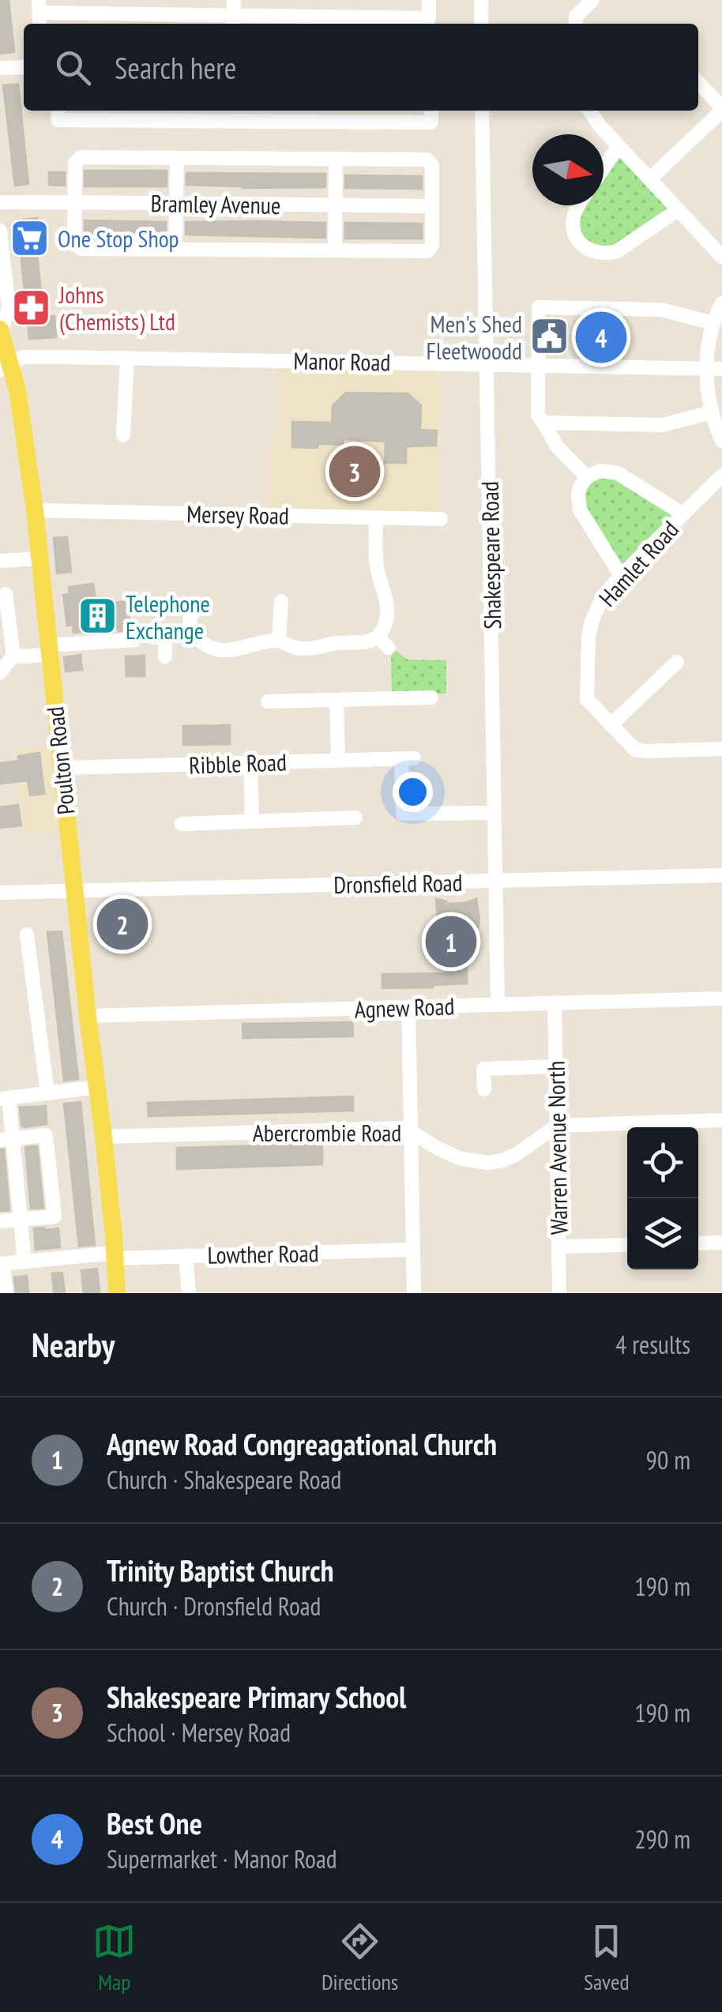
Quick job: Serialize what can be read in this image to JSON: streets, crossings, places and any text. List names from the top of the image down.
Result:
{
  "streets": {
    "main road": ["Poulton Road"],
    "street": [
      "Bramley Avenue",
      "Manor Road",
      "Mersey Road",
      "Shakespeare Road",
      "Hamlet Road",
      "Ribble Road",
      "Dronsfield Road",
      "Agnew Road",
      "Abercrombie Road",
      "Warren Avenue North",
      "Lowther Road"
    ]
  },
  "crossings": [
    ["Manor Road", "Shakespeare Road"],
    ["Manor Road", "Poulton Road"],
    ["Mersey Road", "Poulton Road"],
    ["Shakespeare Road", "Ribble Road"],
    ["Shakespeare Road", "Dronsfield Road"],
    ["Shakespeare Road", "Agnew Road"],
    ["Poulton Road", "Ribble Road"],
    ["Poulton Road", "Dronsfield Road"],
    ["Poulton Road", "Agnew Road"],
    ["Poulton Road", "Abercrombie Road"],
    ["Poulton Road", "Lowther Road"],
    ["Agnew Road", "Warren Avenue North"],
    ["Abercrombie Road", "Warren Avenue North"]
  ],
  "places": {
    "supermarket": ["One Stop Shop"],
    "pharmacy": ["Johns (Chemists) Ltd"],
    "public building": ["Men's Shed Fleetwoodd"],
    "building": ["Telephone Exchange"]
  },
  "north": "right",
  "page": {
    "search": "Search here",
    "pins": [
      "4",
      "3",
      "2",
      "1"
    ],
    "heading": ["Nearby", "4 results"],
    "list": [
      {
        "mark": "1",
        "name": "Agnew Road Congreagational Church",
        "note": "Church · Shakespeare Road",
        "value": "90 m"
      },
      {
        "mark": "2",
        "name": "Trinity Baptist Church",
        "note": "Church · Dronsfield Road",
        "value": "190 m"
      },
      {
        "mark": "3",
        "name": "Shakespeare Primary School",
        "note": "School · Mersey Road",
        "value": "190 m"
      },
      {
        "mark": "4",
        "name": "Best One",
        "note": "Supermarket · Manor Road",
        "value": "290 m"
      }
    ],
    "nav": ["Map", "Directions", "Saved"]
  }
}
